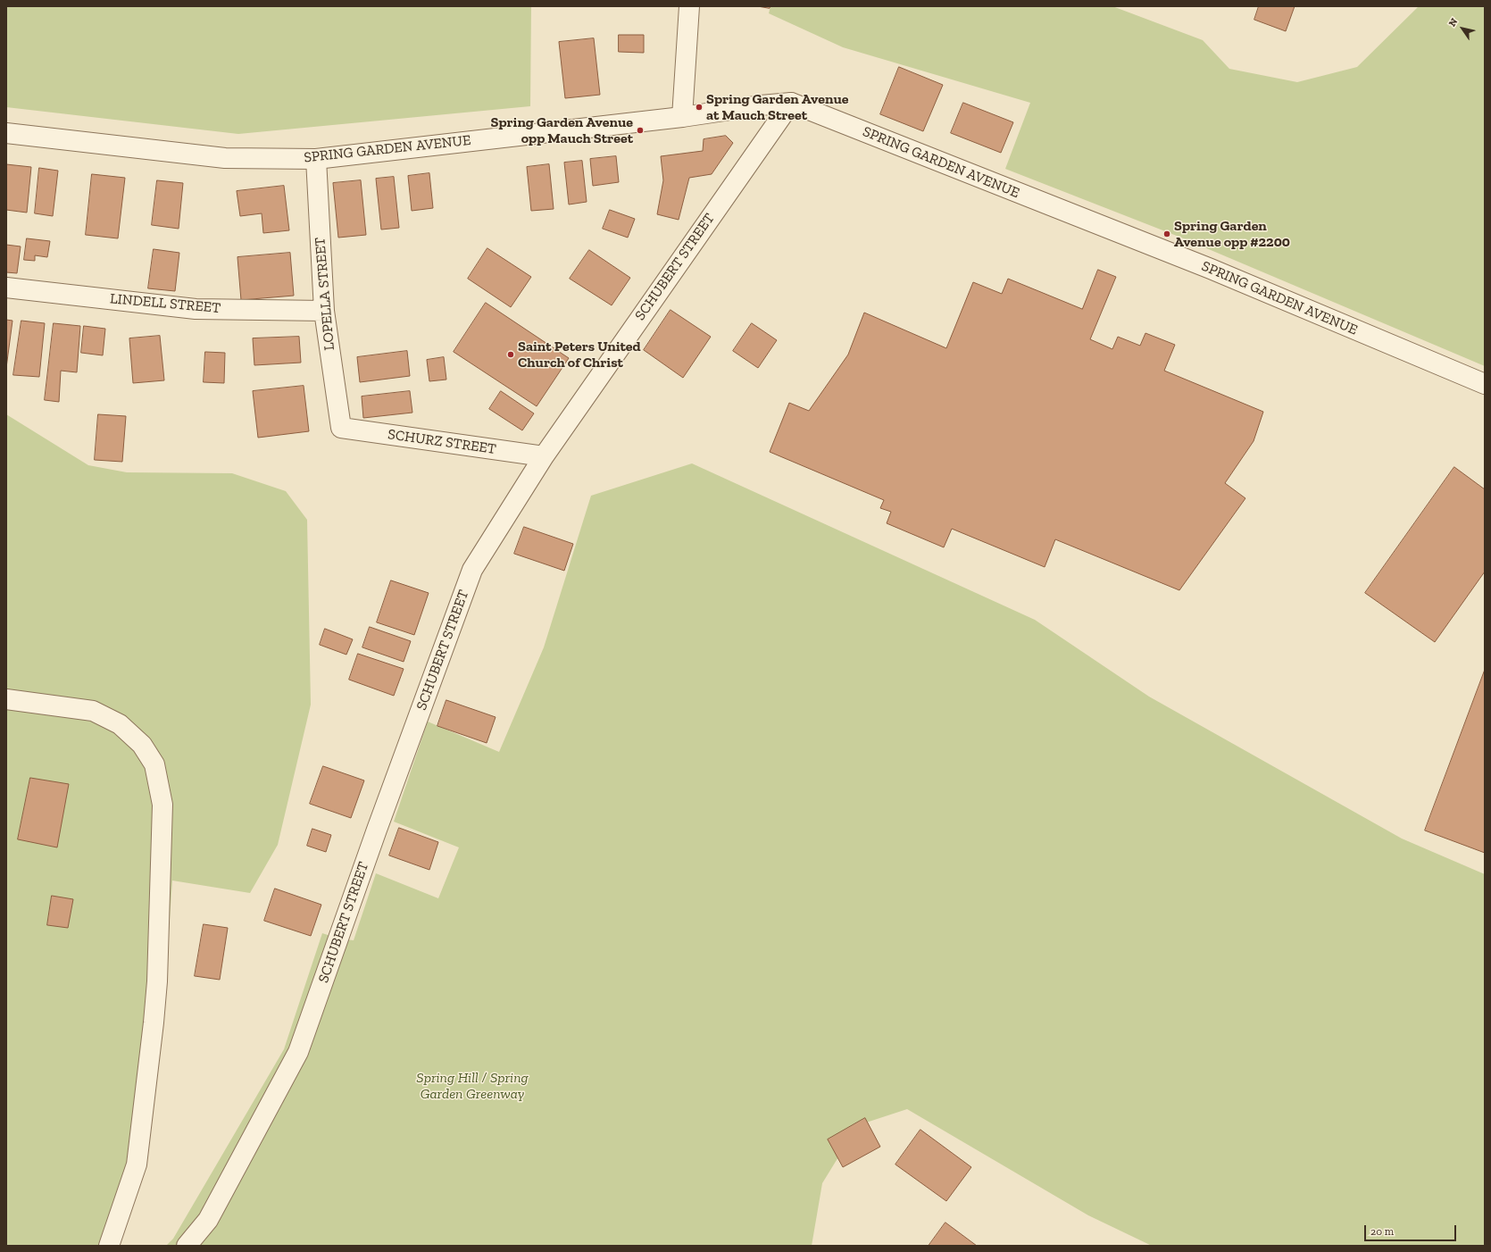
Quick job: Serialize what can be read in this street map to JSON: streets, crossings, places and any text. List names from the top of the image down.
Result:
{
  "streets": {
    "street": [
      "SPRING GARDEN AVENUE",
      "SCHUBERT STREET",
      "LOPELLA STREET",
      "LINDELL STREET",
      "SCHURZ STREET"
    ]
  },
  "crossings": [
    ["SPRING GARDEN AVENUE", "SCHUBERT STREET"],
    ["SPRING GARDEN AVENUE", "LOPELLA STREET"],
    ["SCHUBERT STREET", "SCHURZ STREET"],
    ["LOPELLA STREET", "LINDELL STREET"],
    ["LOPELLA STREET", "SCHURZ STREET"]
  ],
  "parks": ["Spring Hill / Spring Garden Greenway"],
  "places": [
    "Spring Garden Avenue at Mauch Street",
    "Spring Garden Avenue opp Mauch Street",
    "Spring Garden Avenue opp #2200",
    "Saint Peters United Church of Christ"
  ],
  "scale_bar": "20 m",
  "north": "top left"
}
